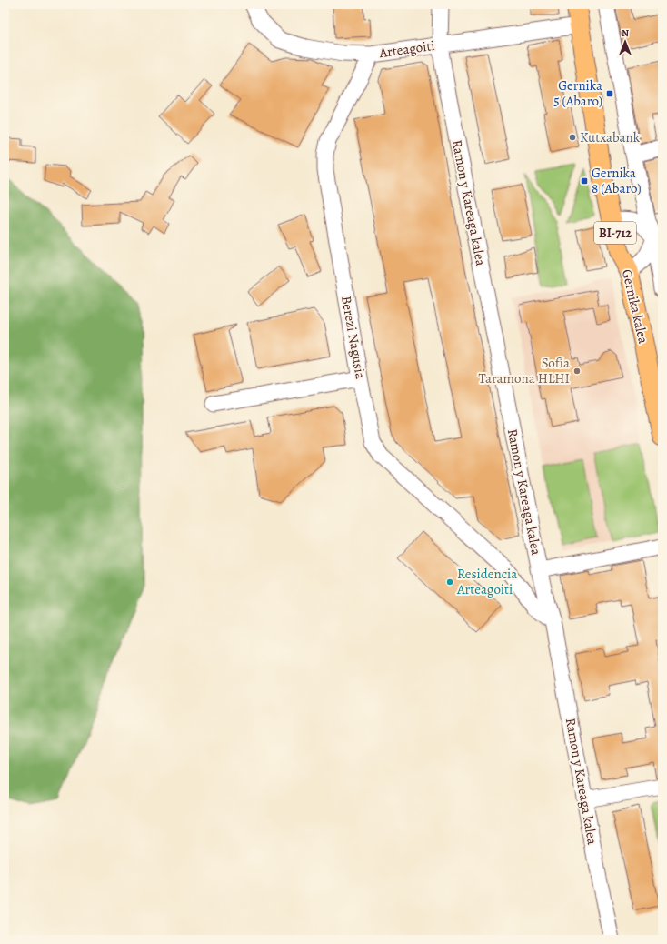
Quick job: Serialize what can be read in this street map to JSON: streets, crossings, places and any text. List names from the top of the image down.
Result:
{
  "streets": {
    "main road": ["BI-712", "Gernika kalea"],
    "street": ["Arteagoiti", "Ramon y Kareaga kalea", "Berezi Nagusia"]
  },
  "crossings": [
    ["Arteagoiti", "Ramon y Kareaga kalea"],
    ["Arteagoiti", "BI-712"],
    ["Arteagoiti", "Gernika kalea"],
    ["Arteagoiti", "Berezi Nagusia"],
    ["BI-712", "Gernika kalea"]
  ],
  "places": {
    "transit": ["Gernika 5 (Abaro)", "Gernika 8 (Abaro)"],
    "other": ["Kutxabank", "Sofía Taramona HLHI", "Residencia Arteagoiti"]
  },
  "north": "top"
}
